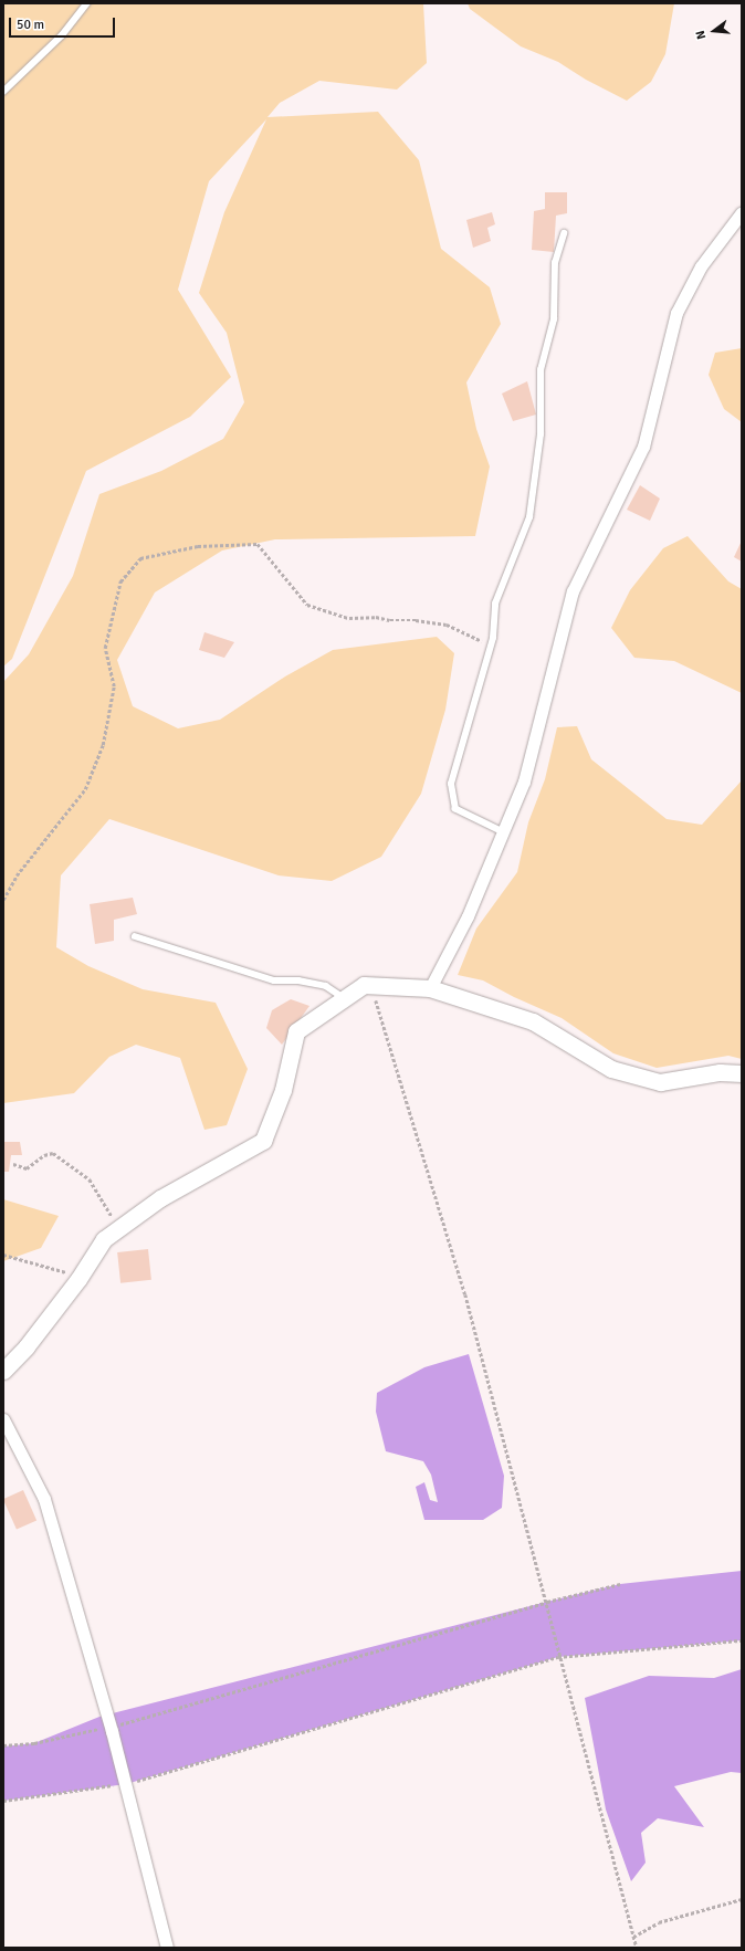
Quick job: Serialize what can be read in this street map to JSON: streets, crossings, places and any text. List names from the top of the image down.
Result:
{
  "scale_bar": "50 m",
  "north": "left"
}
